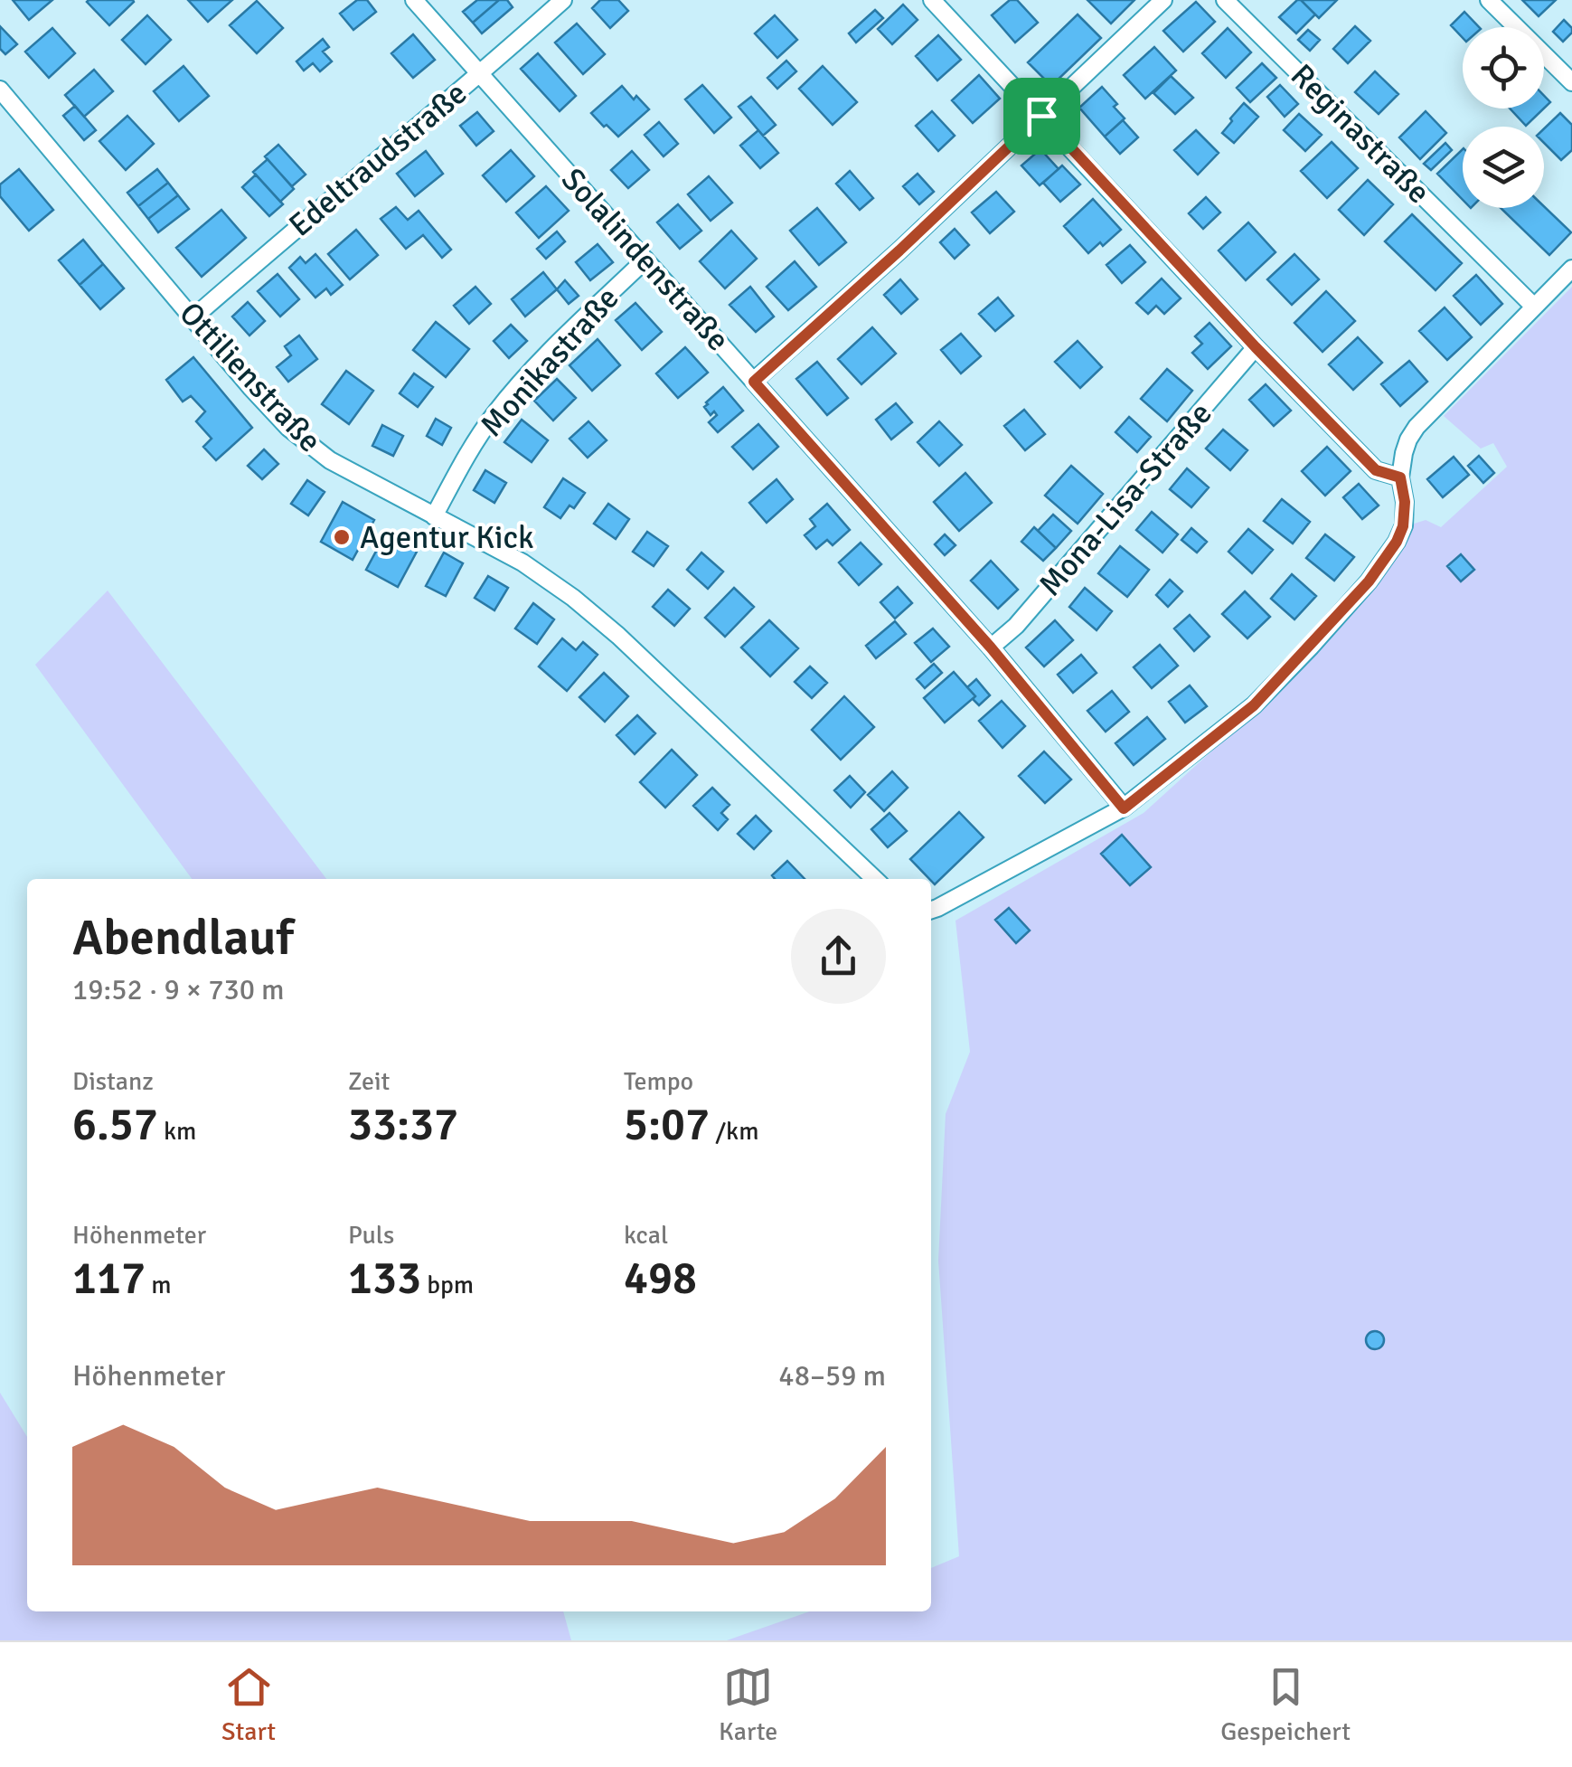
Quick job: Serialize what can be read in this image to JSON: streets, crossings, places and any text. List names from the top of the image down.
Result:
{
  "streets": {
    "street": [
      "Reginastraße",
      "Edeltraudstraße",
      "Solalindenstraße",
      "Monikastraße",
      "Ottilienstraße",
      "Mona-Lisa-Straße"
    ]
  },
  "crossings": [
    ["Edeltraudstraße", "Solalindenstraße"],
    ["Edeltraudstraße", "Ottilienstraße"],
    ["Solalindenstraße", "Monikastraße"],
    ["Solalindenstraße", "Mona-Lisa-Straße"],
    ["Monikastraße", "Ottilienstraße"]
  ],
  "places": ["Agentur Kick"],
  "page": {
    "heading": ["Abendlauf", "19:52 · 9 × 730 m"],
    "stats": [
      ["Distanz", "6.57 km"],
      ["Zeit", "33:37"],
      ["Tempo", "5:07 /km"],
      ["Höhenmeter", "117 m"],
      ["Puls", "133 bpm"],
      ["kcal", "498"]
    ],
    "chart": ["Höhenmeter", "48–59 m"],
    "tabs": ["Start", "Karte", "Gespeichert"]
  }
}
